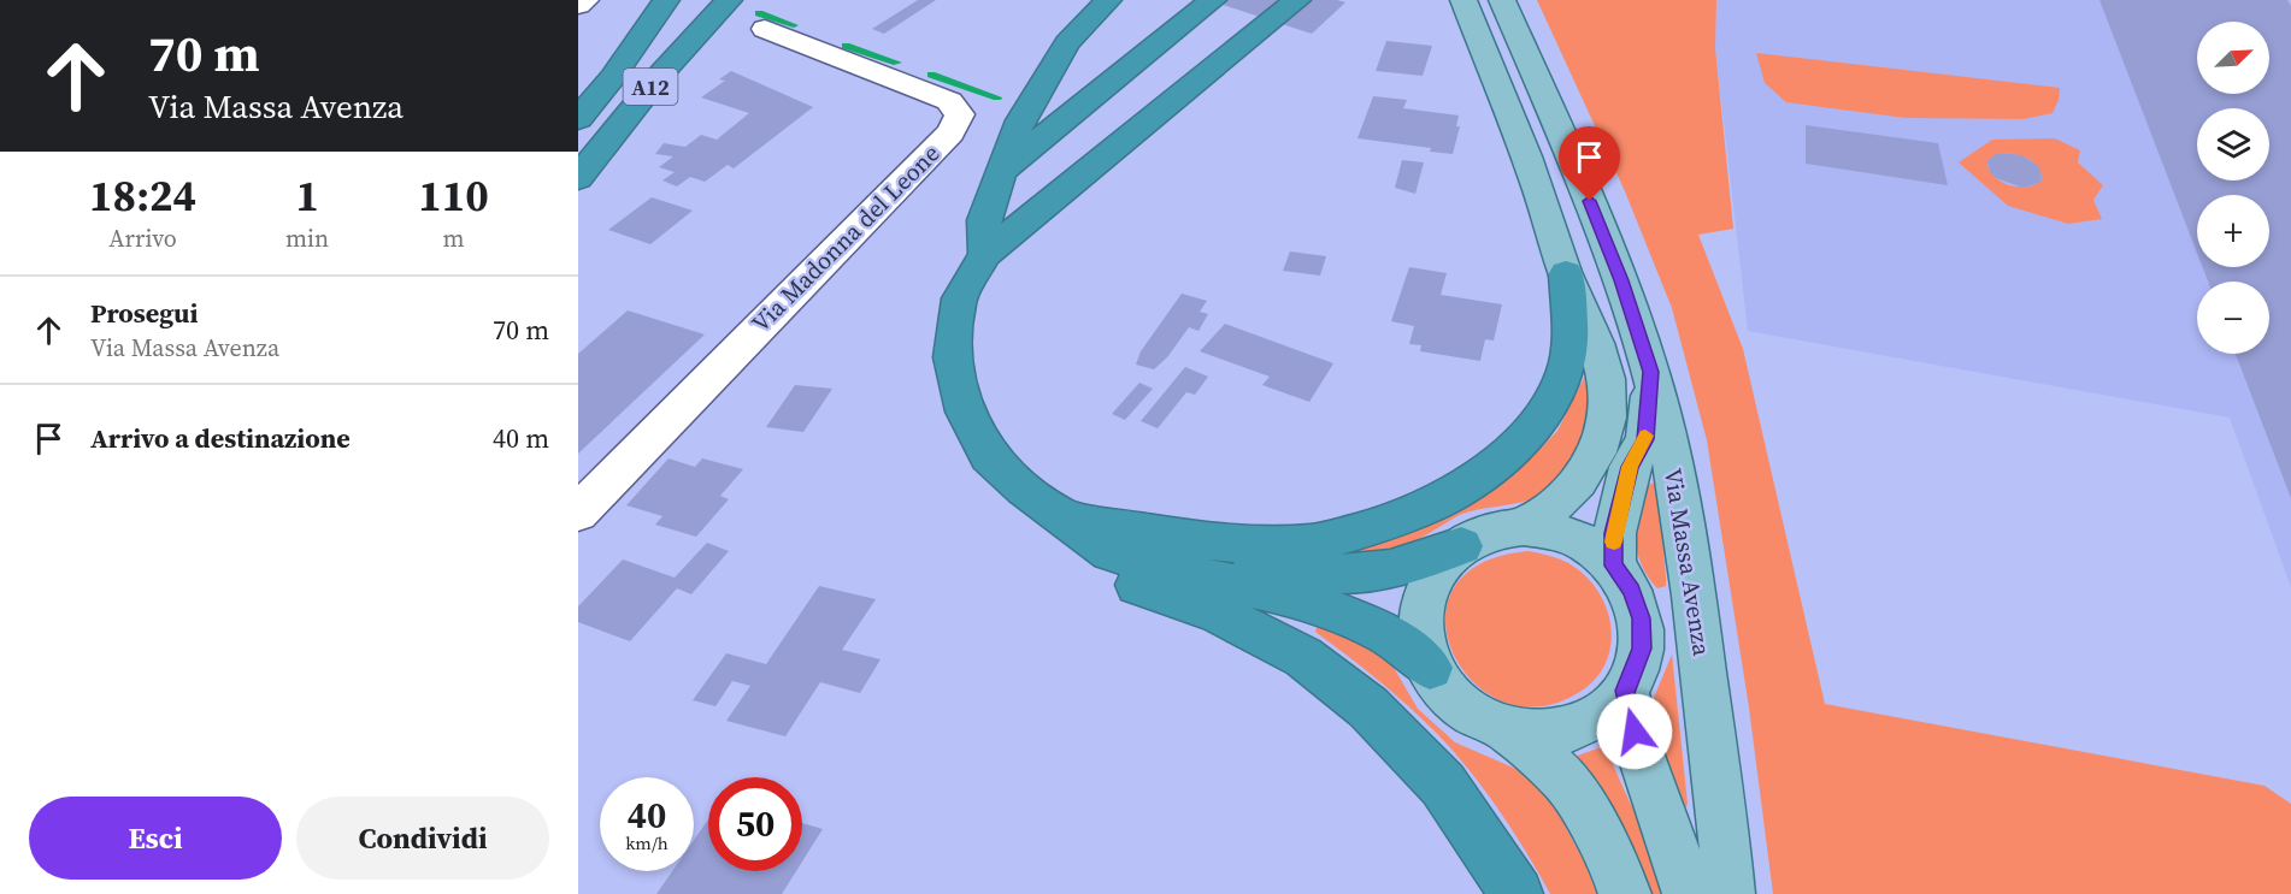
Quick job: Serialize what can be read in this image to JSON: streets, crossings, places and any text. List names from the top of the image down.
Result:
{
  "streets": {
    "highway": ["A12"],
    "main road": ["Via Massa Avenza"],
    "street": ["Via Madonna del Leone"]
  },
  "north": "top right",
  "page": {
    "turn": ["70 m", "Via Massa Avenza"],
    "map_buttons": ["+", "−"],
    "eta": [
      "18:24",
      "Arrivo",
      "1",
      "min",
      "110",
      "m"
    ],
    "list": [
      {
        "name": "Prosegui",
        "note": "Via Massa Avenza",
        "value": "70 m"
      },
      {
        "name": "Arrivo a destinazione",
        "value": "40 m"
      }
    ],
    "speed": "40 km/h",
    "limit": "50",
    "buttons": ["Esci", "Condividi"]
  }
}
